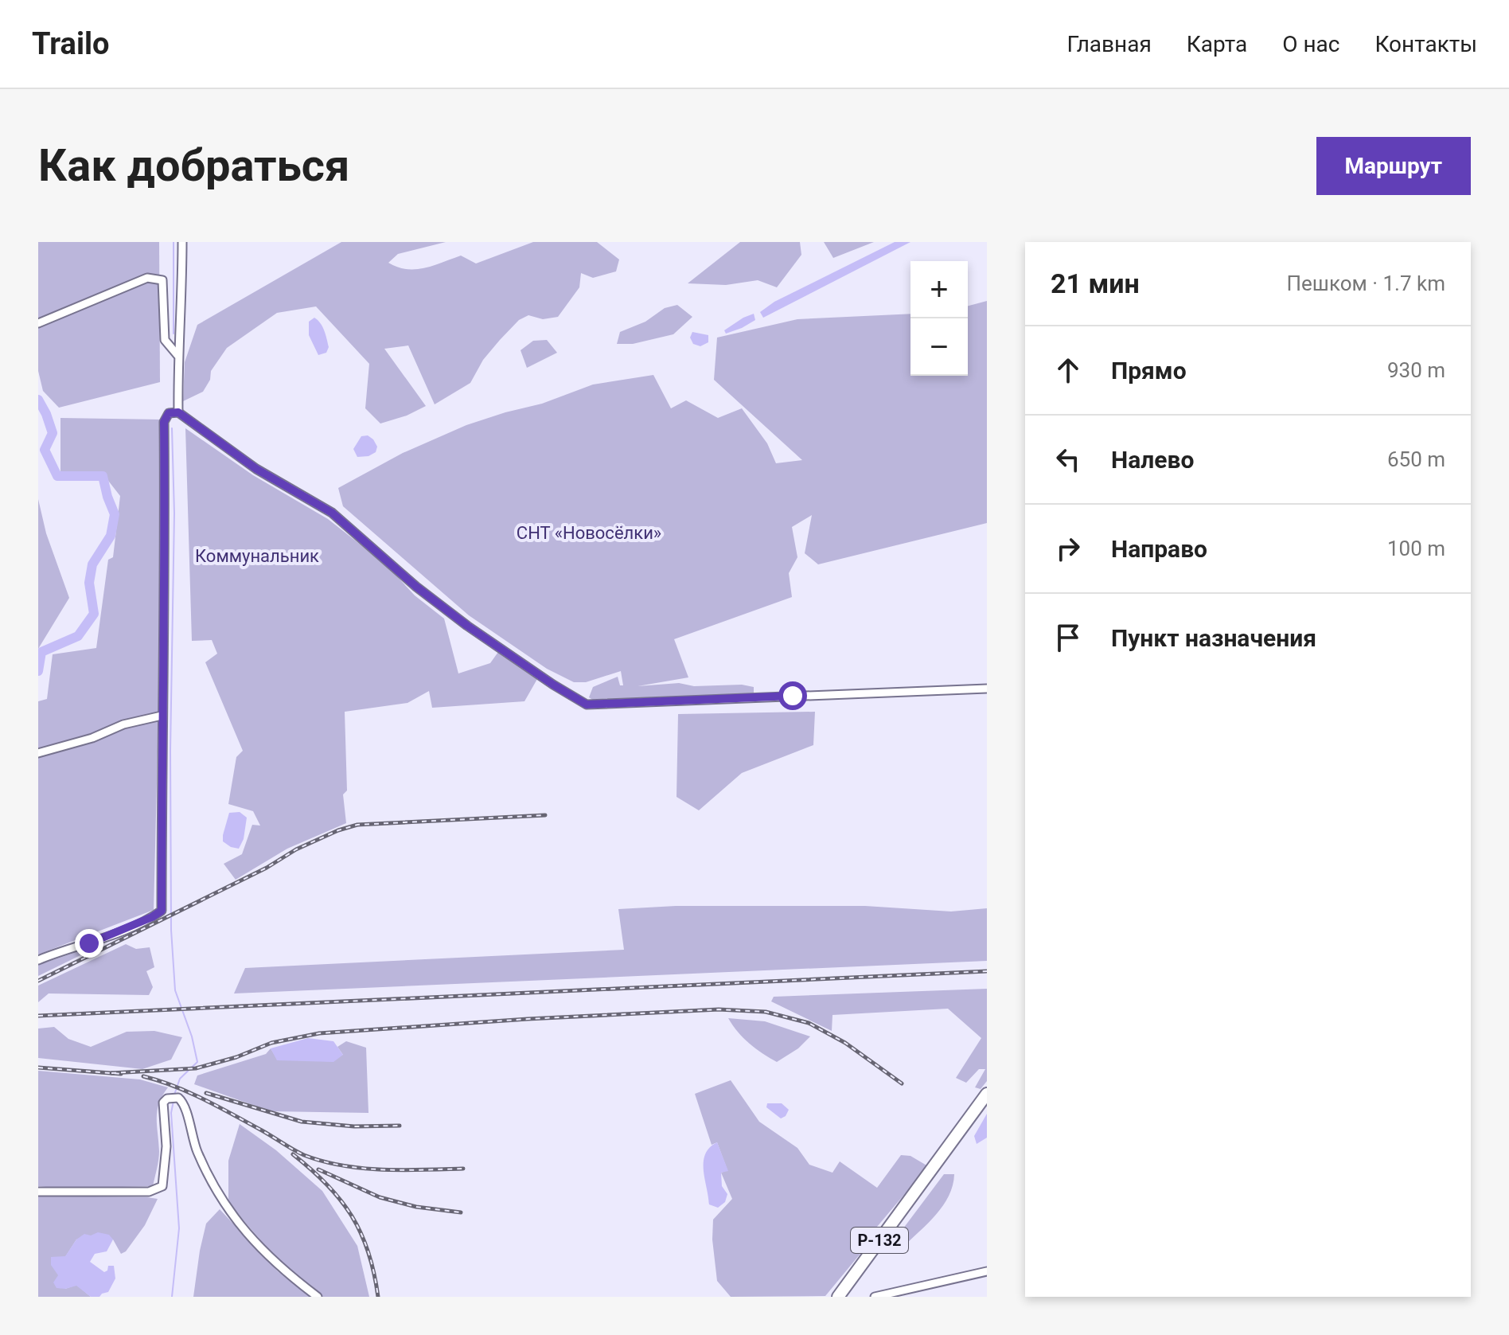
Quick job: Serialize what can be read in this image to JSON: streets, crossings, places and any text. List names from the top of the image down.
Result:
{
  "streets": {
    "highway": ["Р-132"]
  },
  "parks": ["СНТ «Новосёлки»", "Коммунальник"],
  "page": {
    "header": "Trailo",
    "nav": [
      "Главная",
      "Карта",
      "О нас",
      "Контакты"
    ],
    "buttons": "Маршрут",
    "title": "Как добраться",
    "heading": ["21 мин", "Пешком · 1.7 km"],
    "map_buttons": ["+", "−"],
    "list": [
      ["Прямо", "930 m"],
      ["Налево", "650 m"],
      ["Направо", "100 m"],
      "Пункт назначения"
    ]
  }
}
